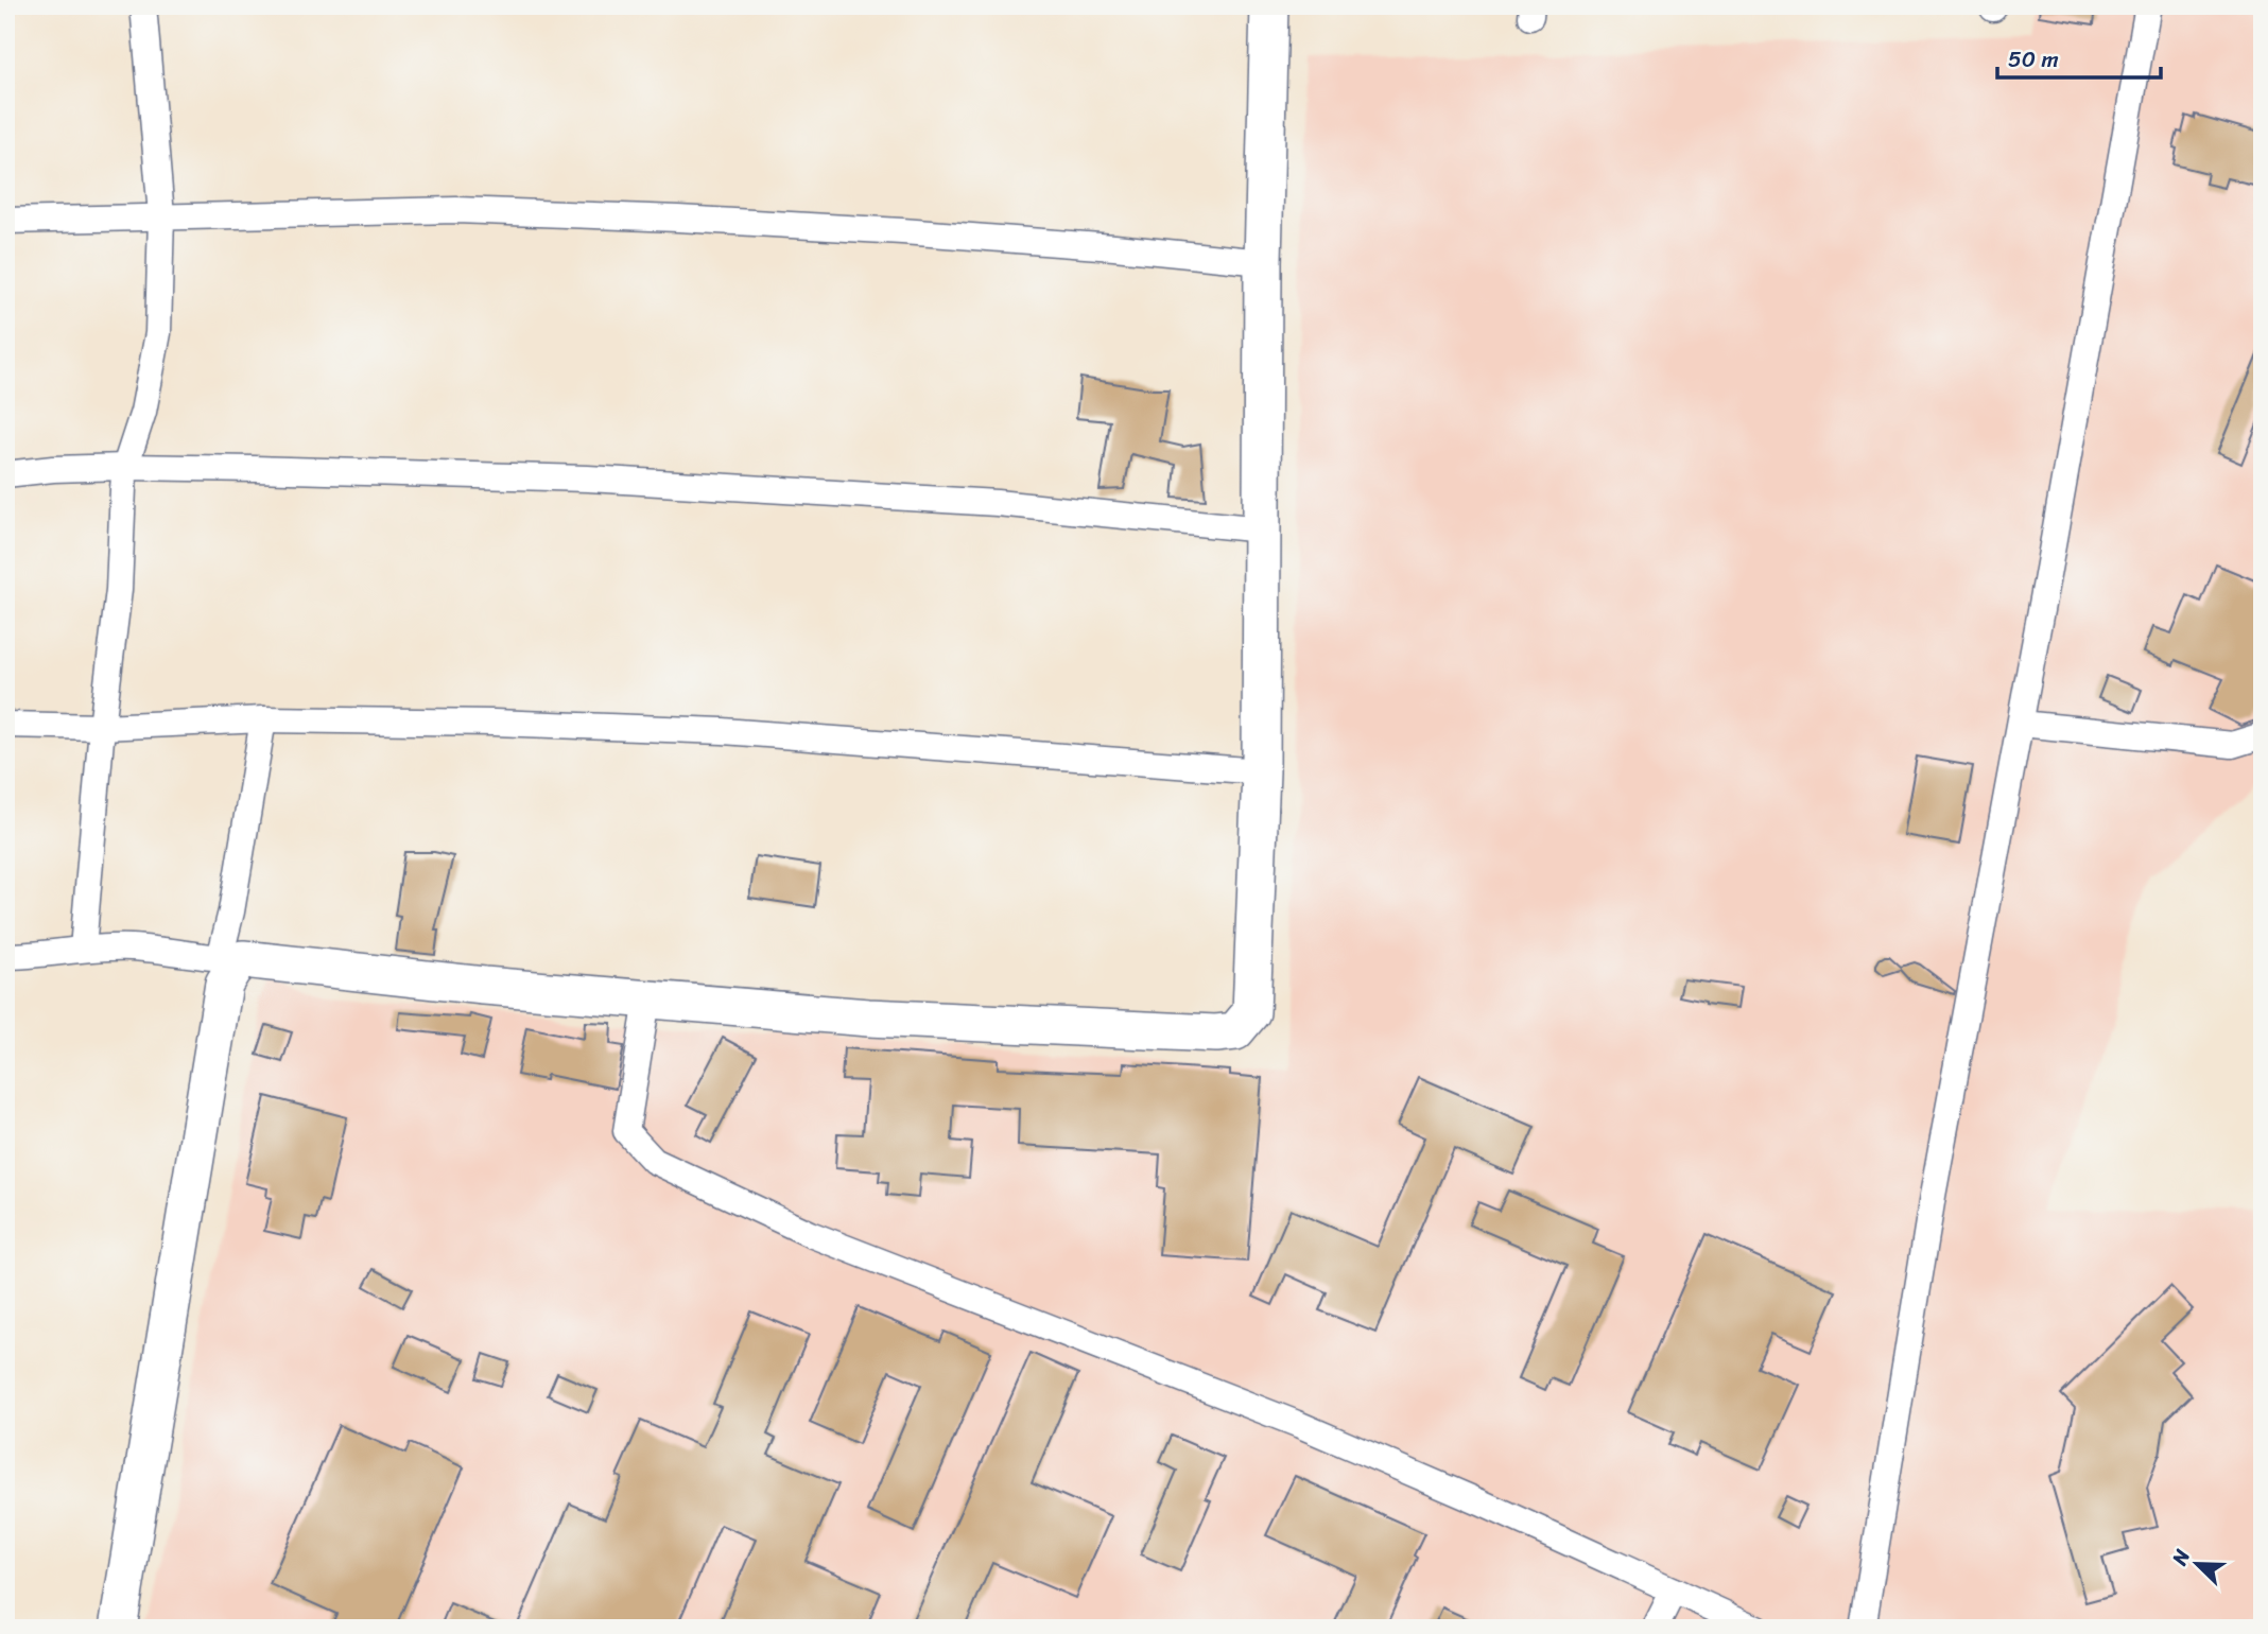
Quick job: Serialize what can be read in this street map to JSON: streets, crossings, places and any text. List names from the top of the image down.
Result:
{
  "scale_bar": "50 m",
  "north": "top left"
}
